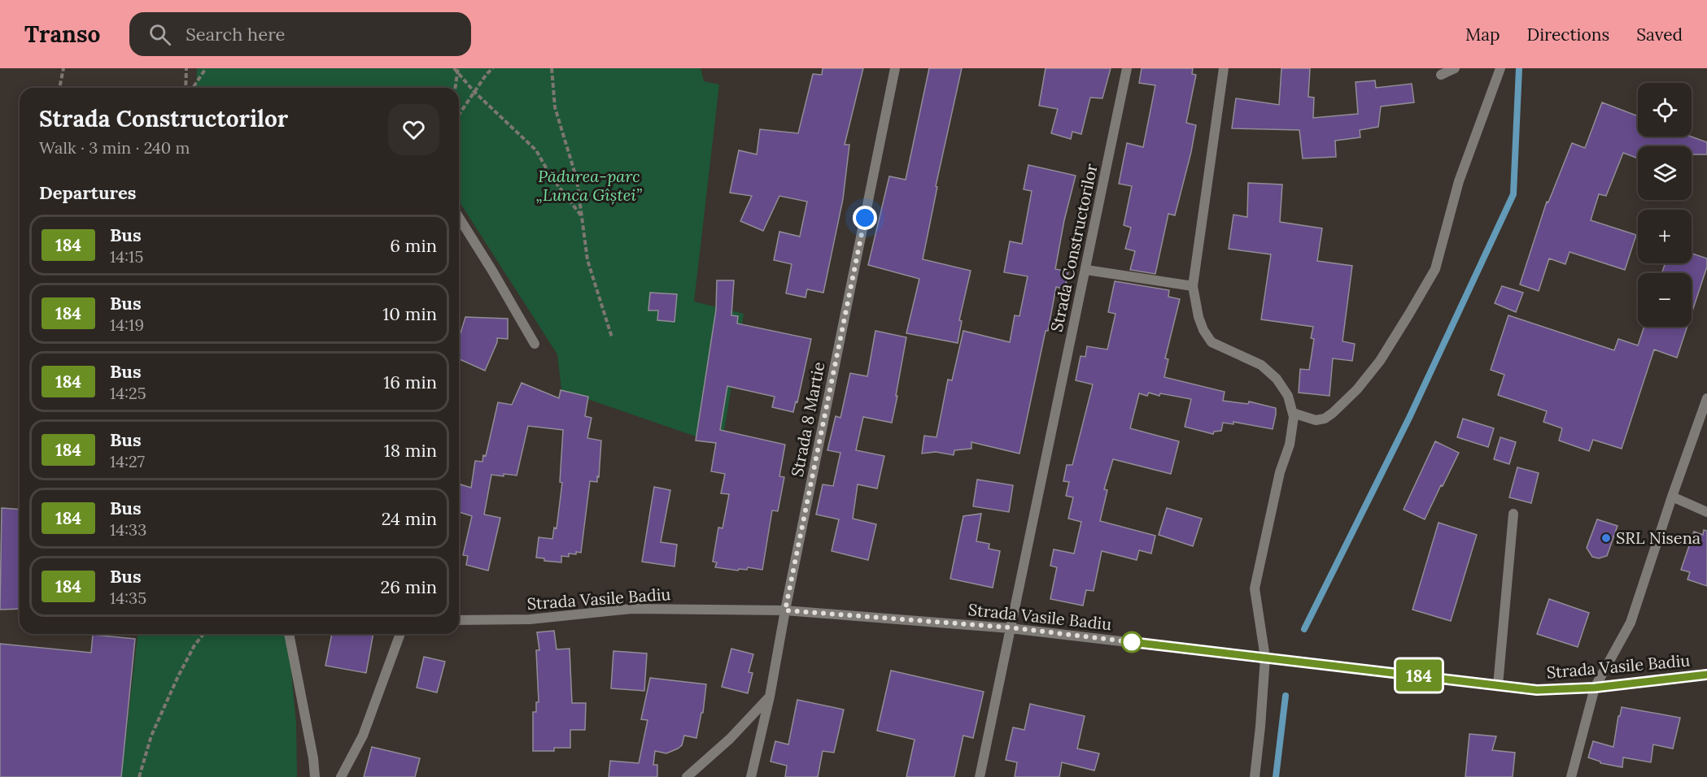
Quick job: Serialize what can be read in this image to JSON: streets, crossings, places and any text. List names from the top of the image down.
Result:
{
  "streets": {
    "street": ["Strada Constructorilor", "Strada 8 Martie", "Strada Vasile Badiu"]
  },
  "crossings": [
    ["Strada Constructorilor", "Strada Vasile Badiu"],
    ["Strada 8 Martie", "Strada Vasile Badiu"]
  ],
  "parks": ["Pădurea-parc „Lunca Gîștei”"],
  "places": ["SRL Nisena"],
  "lines": ["bus line 184"],
  "page": {
    "header": "Transo",
    "search": "Search here",
    "nav": ["Map", "Directions", "Saved"],
    "on_map": "184",
    "map_buttons": ["+", "−"],
    "heading": [
      ["Strada Constructorilor", "Walk · 3 min · 240 m"],
      "Departures"
    ],
    "list": [
      {
        "mark": "184",
        "name": "Bus",
        "note": "14:15",
        "value": "6 min"
      },
      {
        "mark": "184",
        "name": "Bus",
        "note": "14:19",
        "value": "10 min"
      },
      {
        "mark": "184",
        "name": "Bus",
        "note": "14:25",
        "value": "16 min"
      },
      {
        "mark": "184",
        "name": "Bus",
        "note": "14:27",
        "value": "18 min"
      },
      {
        "mark": "184",
        "name": "Bus",
        "note": "14:33",
        "value": "24 min"
      },
      {
        "mark": "184",
        "name": "Bus",
        "note": "14:35",
        "value": "26 min"
      }
    ]
  }
}
